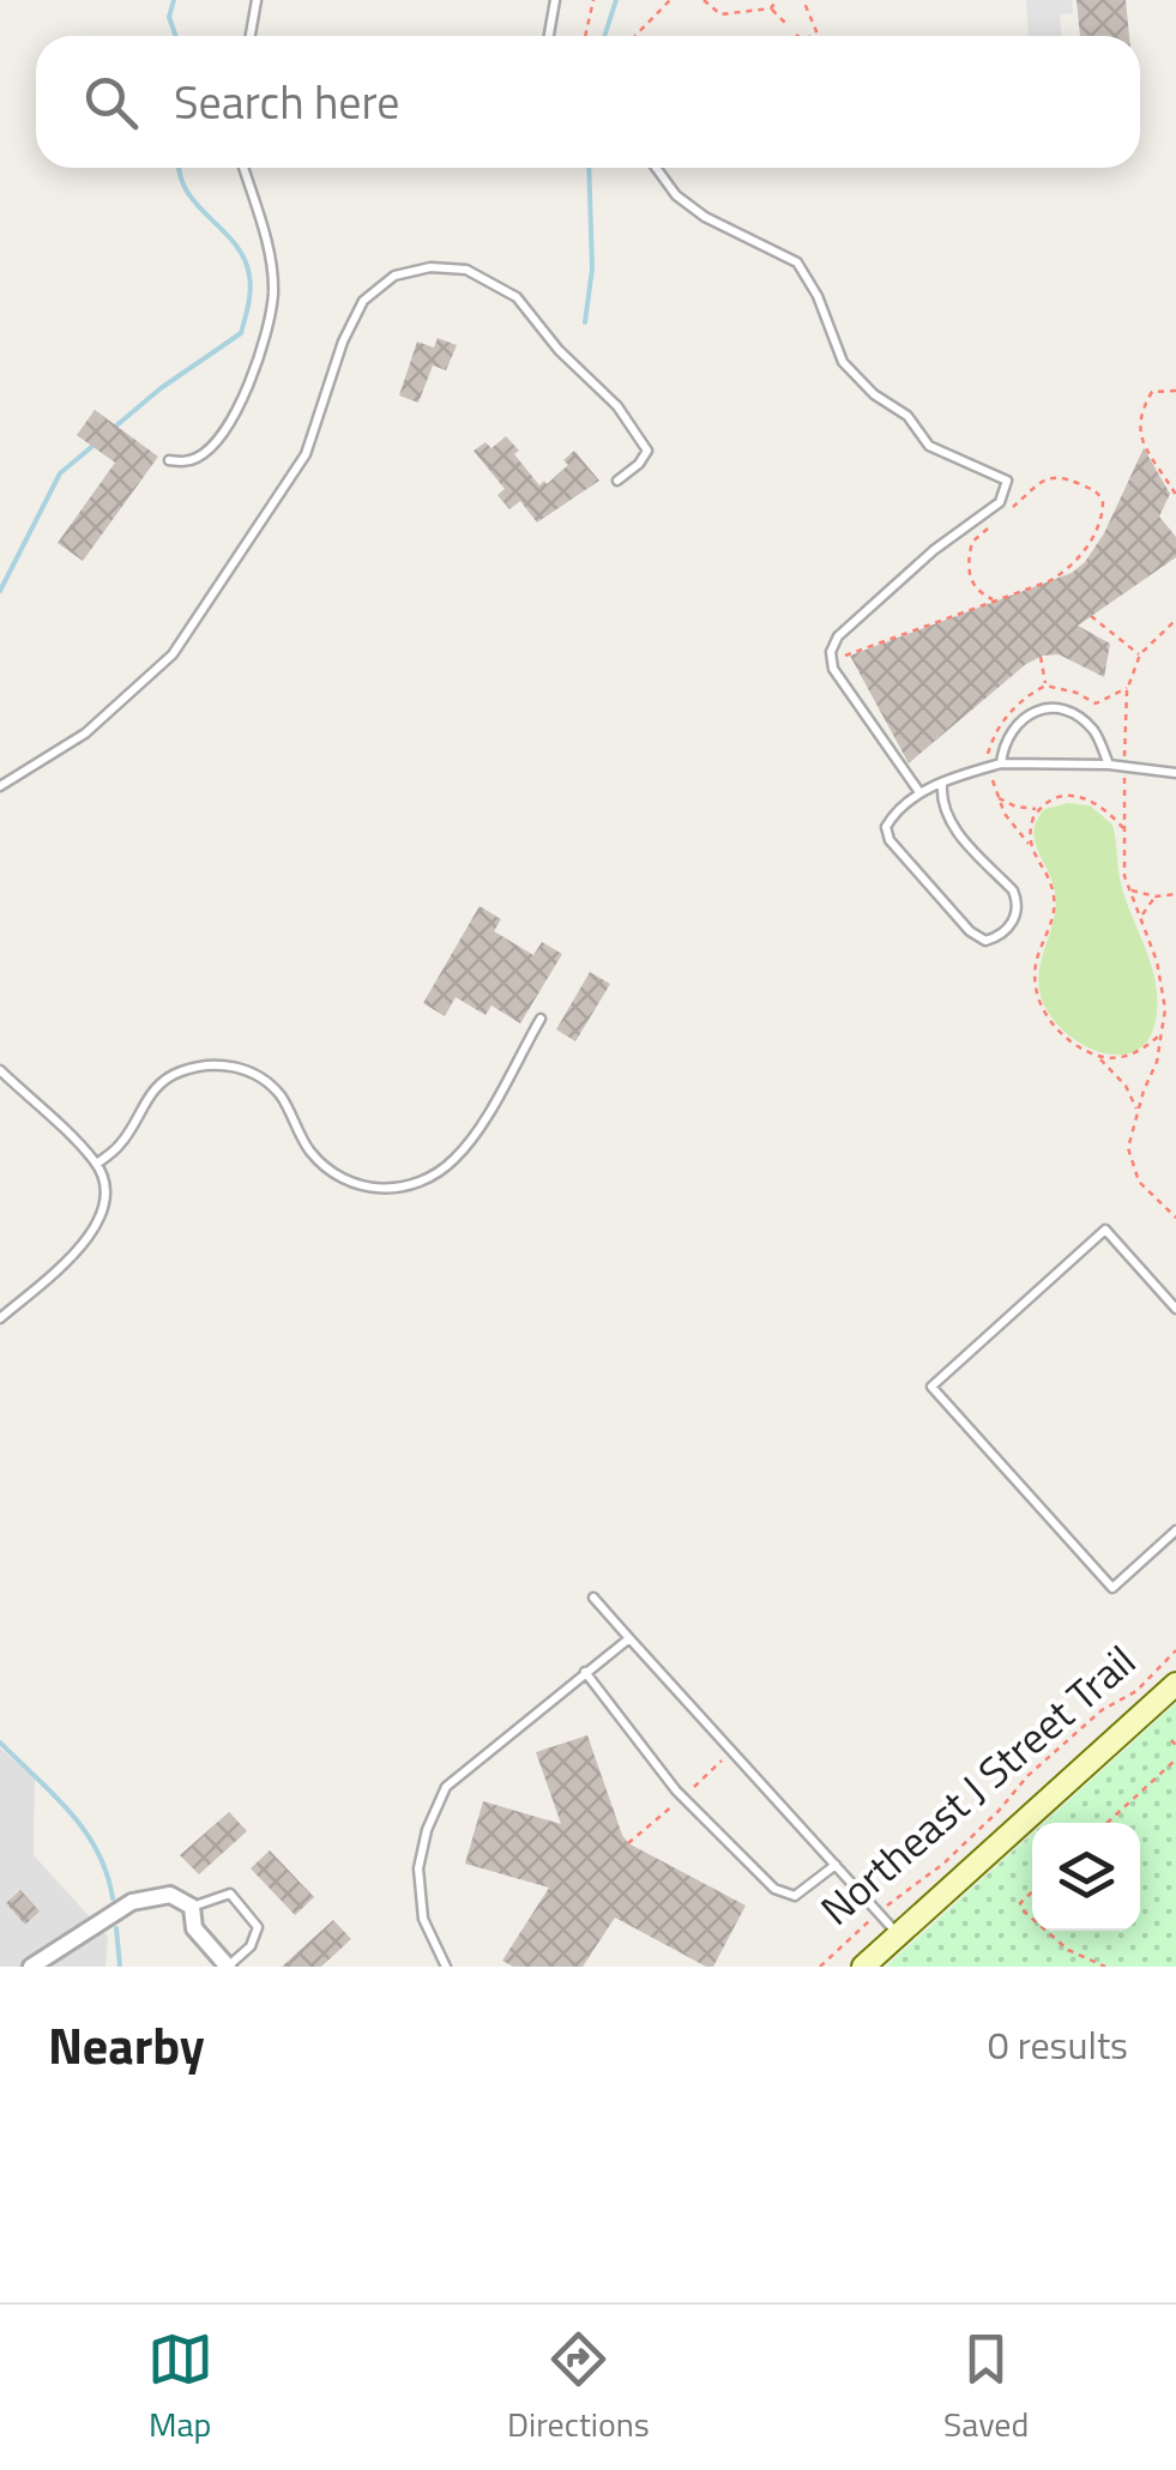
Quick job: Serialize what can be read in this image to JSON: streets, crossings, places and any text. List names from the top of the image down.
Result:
{
  "streets": {
    "path": ["Northeast J Street Trail"]
  },
  "page": {
    "search": "Search here",
    "heading": ["Nearby", "0 results"],
    "nav": ["Map", "Directions", "Saved"]
  }
}
